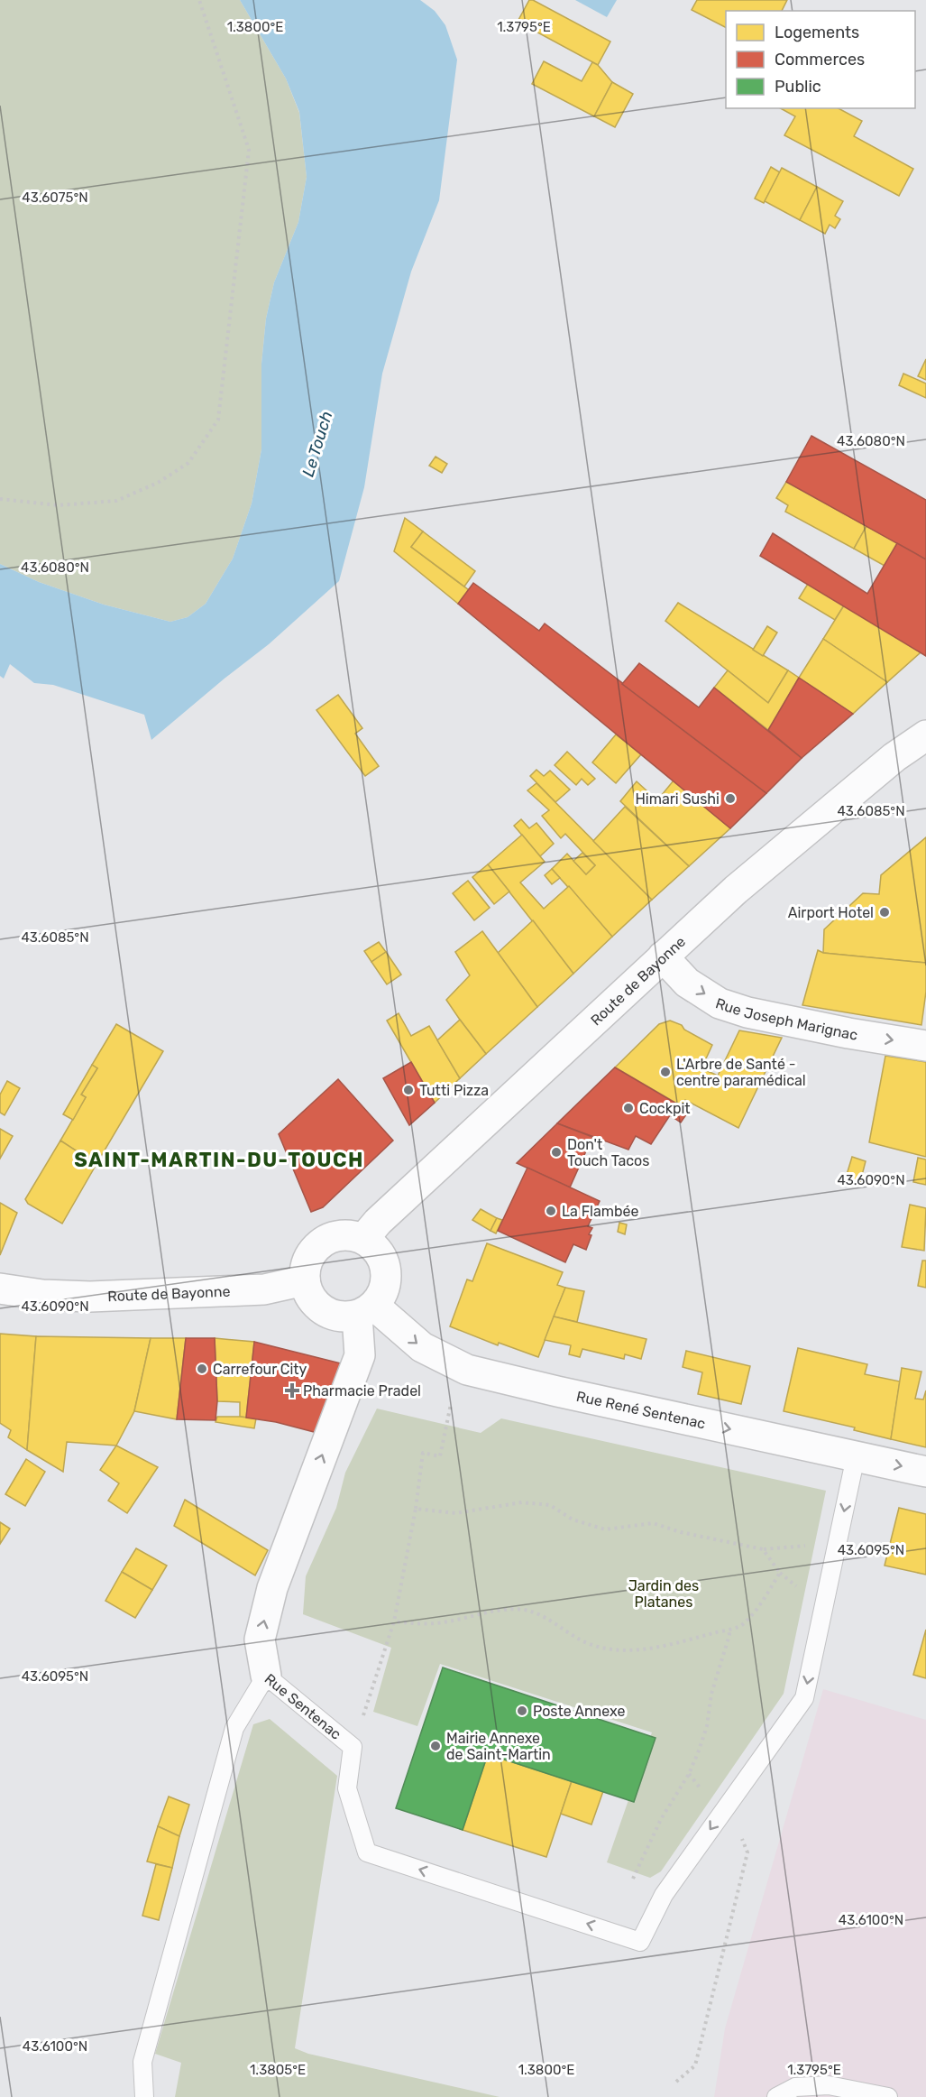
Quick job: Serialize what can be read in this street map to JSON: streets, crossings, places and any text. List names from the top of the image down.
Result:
{
  "streets": {
    "street": [
      "Route de Bayonne",
      "Rue Joseph Marignac",
      "Rue René Sentenac",
      "Rue Sentenac"
    ]
  },
  "crossings": [
    ["Route de Bayonne", "Rue Joseph Marignac"],
    ["Route de Bayonne", "Rue René Sentenac"],
    ["Route de Bayonne", "Rue Sentenac"],
    ["Rue René Sentenac", "Rue Sentenac"]
  ],
  "one_way": ["Rue Joseph Marignac", "Rue René Sentenac"],
  "districts": ["SAINT-MARTIN-DU-TOUCH"],
  "water": ["Le Touch"],
  "parks": ["Jardin des Platanes"],
  "places": {
    "other": [
      "Himari Sushi",
      "Airport Hotel",
      "L'Arbre de Santé - centre paramédical",
      "Tutti Pizza",
      "Cockpit",
      "Don't Touch Tacos",
      "La Flambée",
      "Carrefour City",
      "Poste Annexe",
      "Mairie Annexe de Saint-Martin"
    ],
    "health": ["Pharmacie Pradel"]
  },
  "legend": ["Logements", "Commerces", "Public"],
  "coordinates": [
    "1.3800°E",
    "1.3795°E",
    "43.6075°N",
    "43.6080°N",
    "43.6085°N",
    "43.6090°N",
    "43.6095°N",
    "43.6100°N",
    "1.3805°E"
  ]
}
